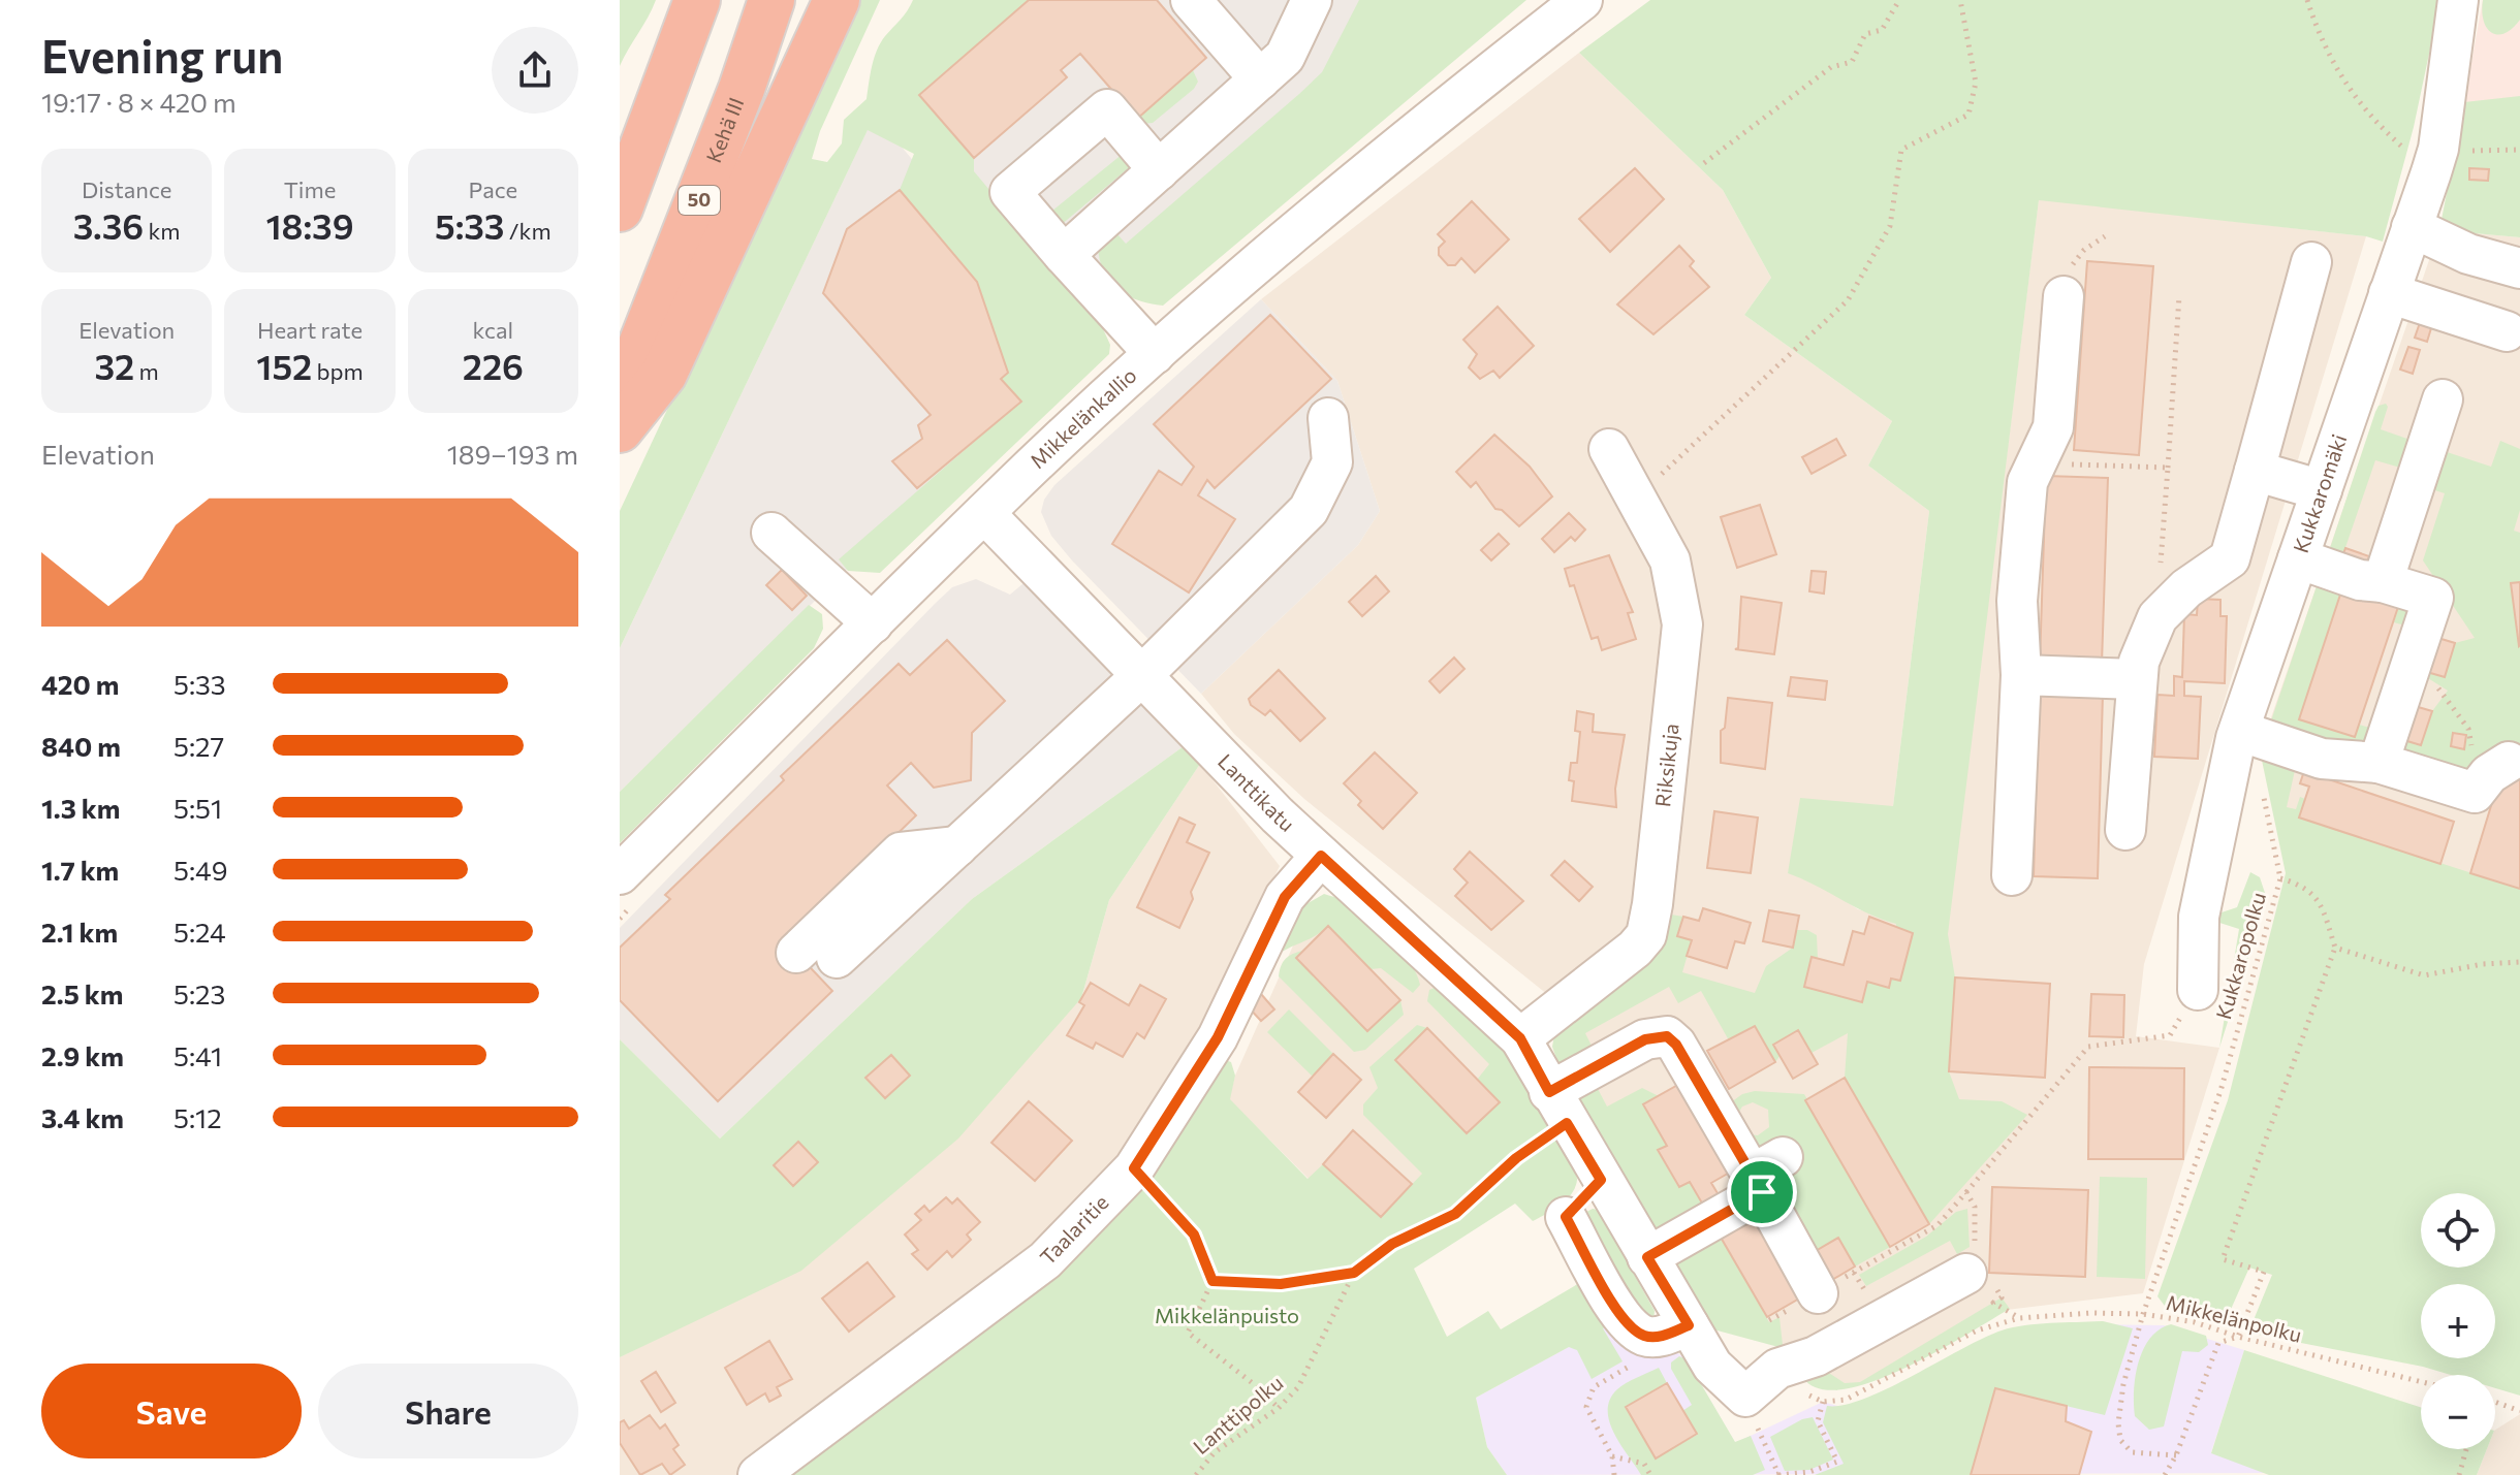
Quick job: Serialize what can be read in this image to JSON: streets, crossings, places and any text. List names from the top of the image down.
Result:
{
  "streets": {
    "highway": ["Kehä III", "50"],
    "street": [
      "Mikkelänkallio",
      "Kukkaromäki",
      "Riksikuja",
      "Lanttikatu",
      "Taalaritie"
    ],
    "path": ["Kukkaropolku", "Mikkelänpolku", "Lanttipolku"]
  },
  "crossings": [
    ["Mikkelänkallio", "Lanttikatu"],
    ["Riksikuja", "Lanttikatu"],
    ["Lanttikatu", "Taalaritie"],
    ["Lanttikatu", "Lanttipolku"],
    ["Kukkaropolku", "Mikkelänpolku"]
  ],
  "parks": ["Mikkelänpuisto"],
  "page": {
    "heading": ["Evening run", "19:17 · 8 × 420 m"],
    "stats": [
      ["Distance", "3.36 km"],
      ["Time", "18:39"],
      ["Pace", "5:33 /km"],
      ["Elevation", "32 m"],
      ["Heart rate", "152 bpm"],
      ["kcal", "226"]
    ],
    "chart": ["Elevation", "189–193 m"],
    "list": [
      {
        "name": "420 m",
        "note": "5:33"
      },
      {
        "name": "840 m",
        "note": "5:27"
      },
      {
        "name": "1.3 km",
        "note": "5:51"
      },
      {
        "name": "1.7 km",
        "note": "5:49"
      },
      {
        "name": "2.1 km",
        "note": "5:24"
      },
      {
        "name": "2.5 km",
        "note": "5:23"
      },
      {
        "name": "2.9 km",
        "note": "5:41"
      },
      {
        "name": "3.4 km",
        "note": "5:12"
      }
    ],
    "map_buttons": ["+", "−"],
    "buttons": ["Save", "Share"]
  }
}
